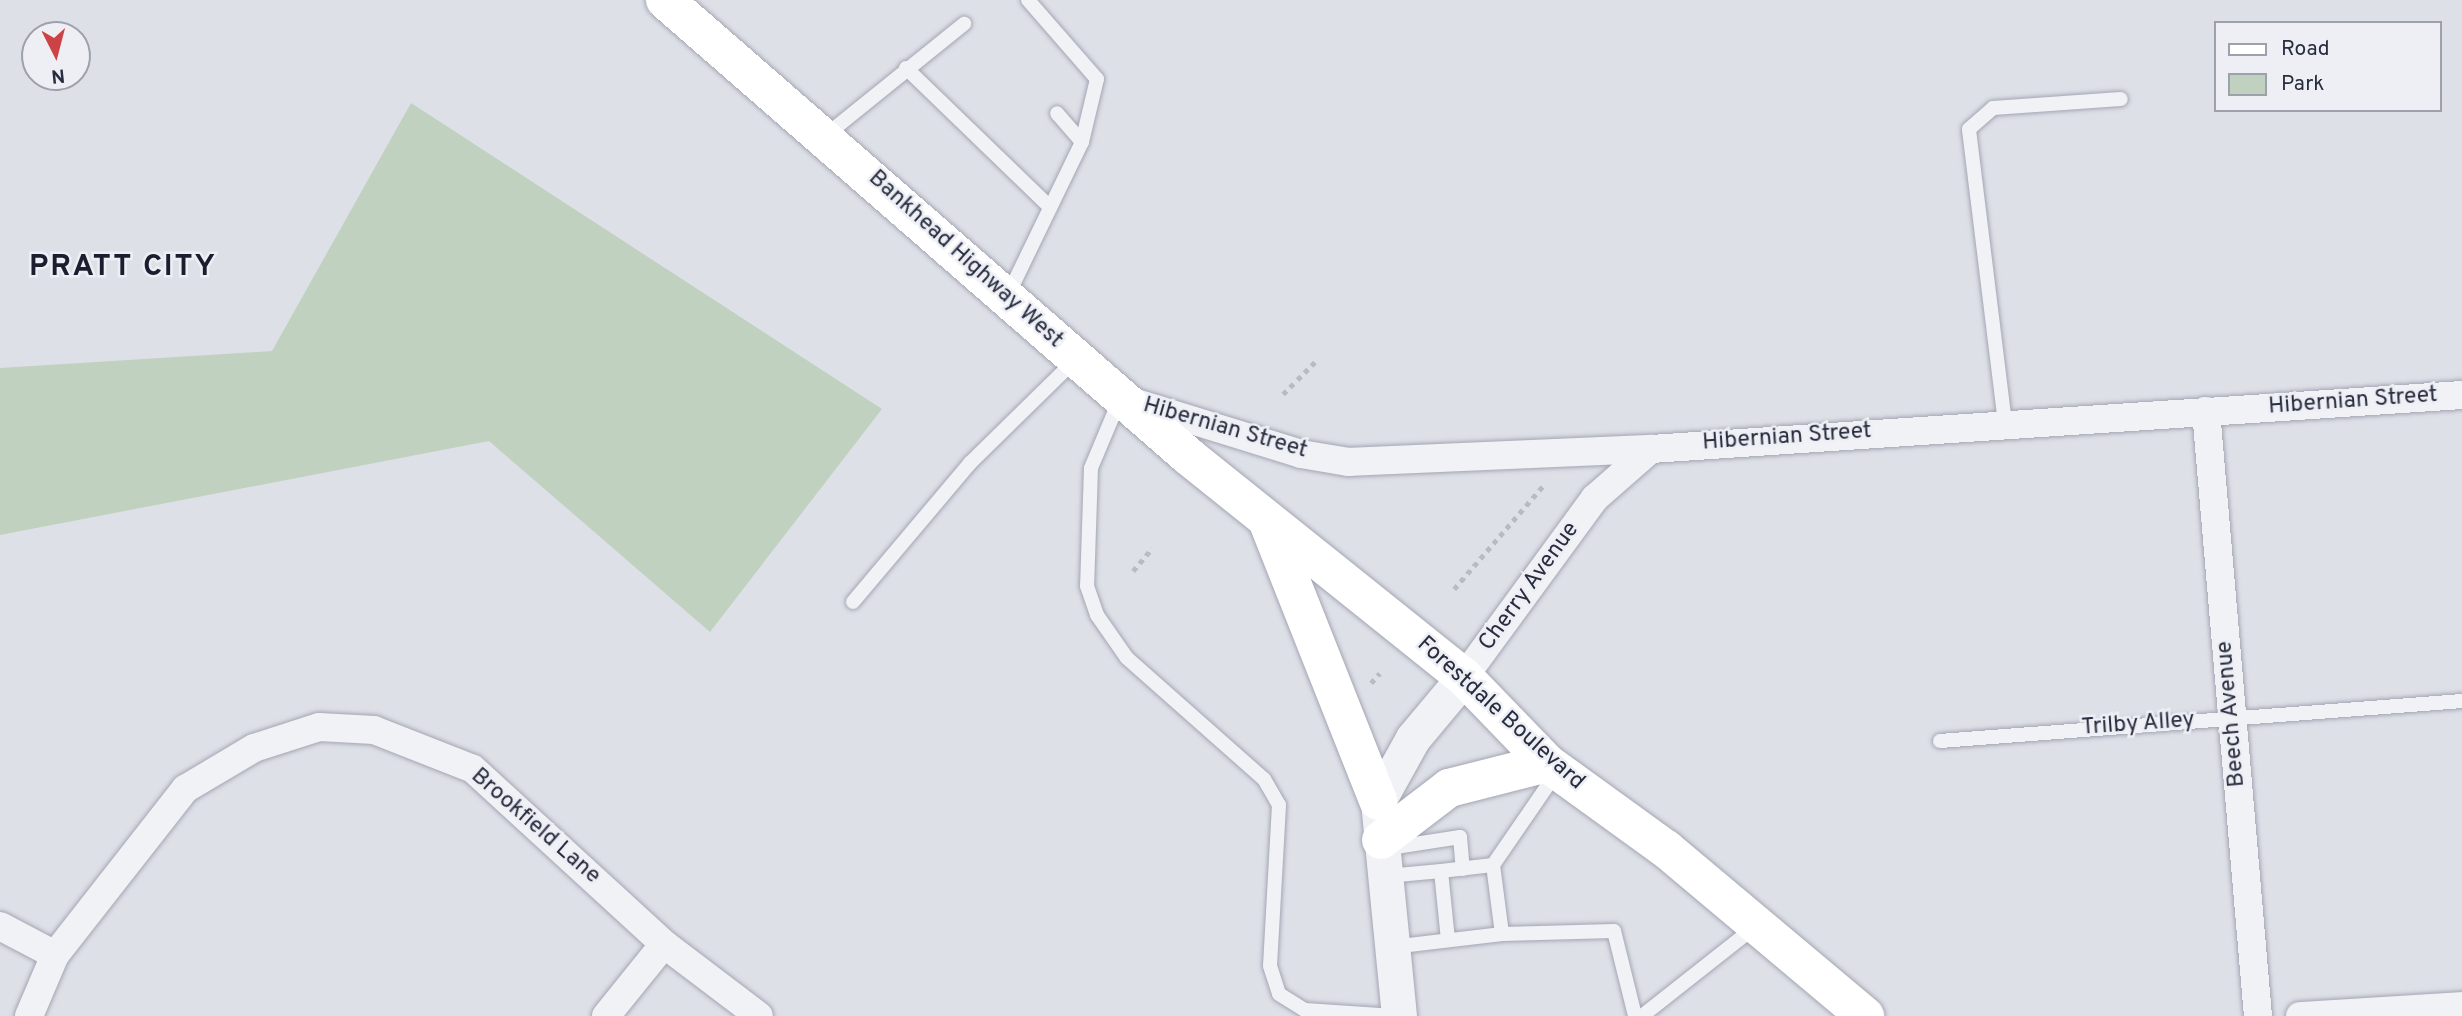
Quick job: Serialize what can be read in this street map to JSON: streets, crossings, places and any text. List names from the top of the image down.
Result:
{
  "streets": {
    "main road": ["Bankhead Highway West", "Forestdale Boulevard"],
    "street": [
      "Hibernian Street",
      "Cherry Avenue",
      "Beech Avenue",
      "Brookfield Lane"
    ],
    "lane": ["Trilby Alley"]
  },
  "crossings": [
    ["Bankhead Highway West", "Hibernian Street"],
    ["Bankhead Highway West", "Forestdale Boulevard"],
    ["Hibernian Street", "Cherry Avenue"],
    ["Hibernian Street", "Beech Avenue"],
    ["Cherry Avenue", "Forestdale Boulevard"],
    ["Beech Avenue", "Trilby Alley"]
  ],
  "districts": ["PRATT CITY"],
  "legend": ["Road", "Park"],
  "north": "bottom"
}
